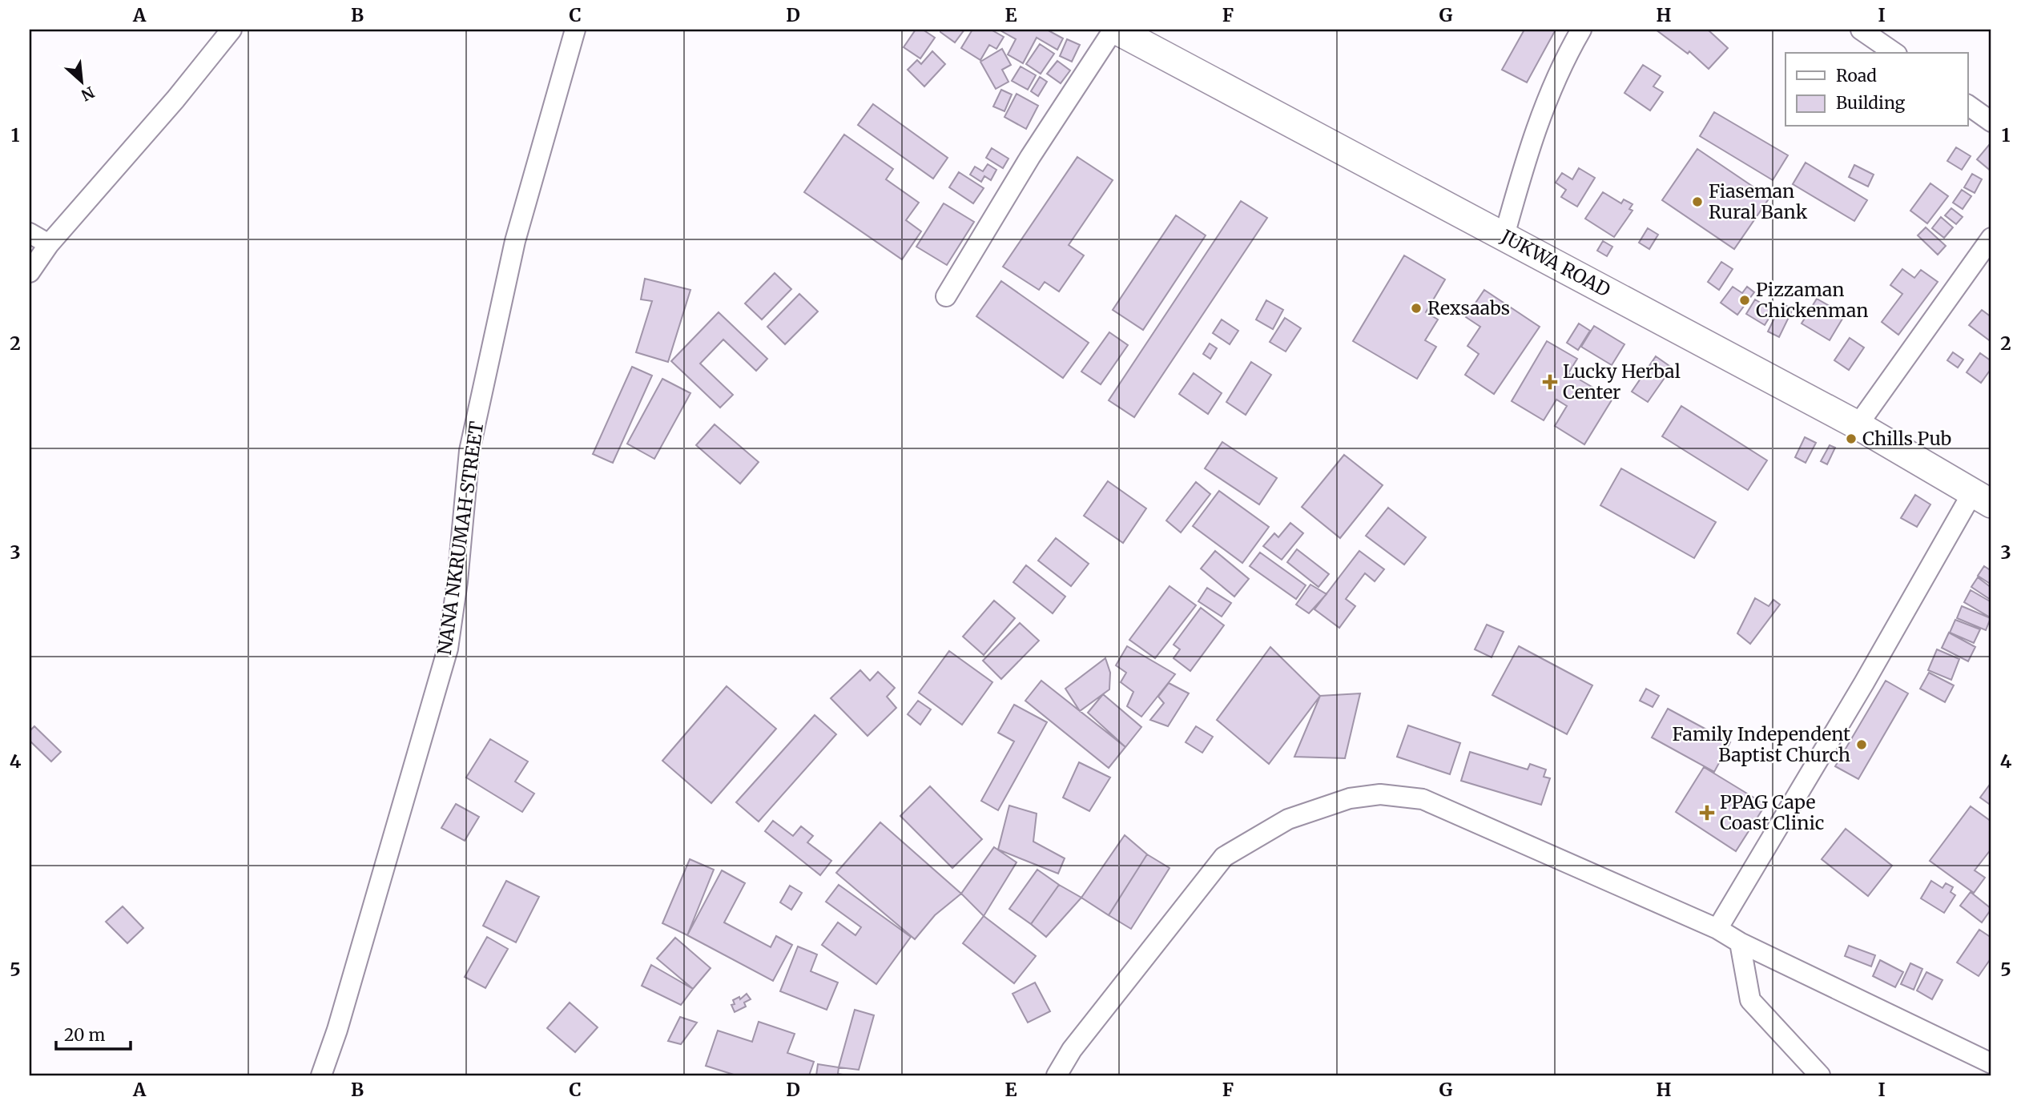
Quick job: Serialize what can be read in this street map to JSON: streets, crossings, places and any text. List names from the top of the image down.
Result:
{
  "streets": {
    "main road": ["JUKWA ROAD"],
    "street": ["NANA NKRUMAH STREET"]
  },
  "places": {
    "other": [
      "Fiaseman Rural Bank",
      "Pizzaman Chickenman",
      "Rexsaabs",
      "Chills Pub",
      "Family Independent Baptist Church"
    ],
    "health": ["Lucky Herbal Center", "PPAG Cape Coast Clinic"]
  },
  "legend": ["Road", "Building"],
  "scale_bar": "20 m",
  "north": "bottom right",
  "grid": {
    "columns": [
      "A",
      "B",
      "C",
      "D",
      "E",
      "F",
      "G",
      "H",
      "I"
    ],
    "rows": [
      "1",
      "2",
      "3",
      "4",
      "5"
    ]
  }
}
